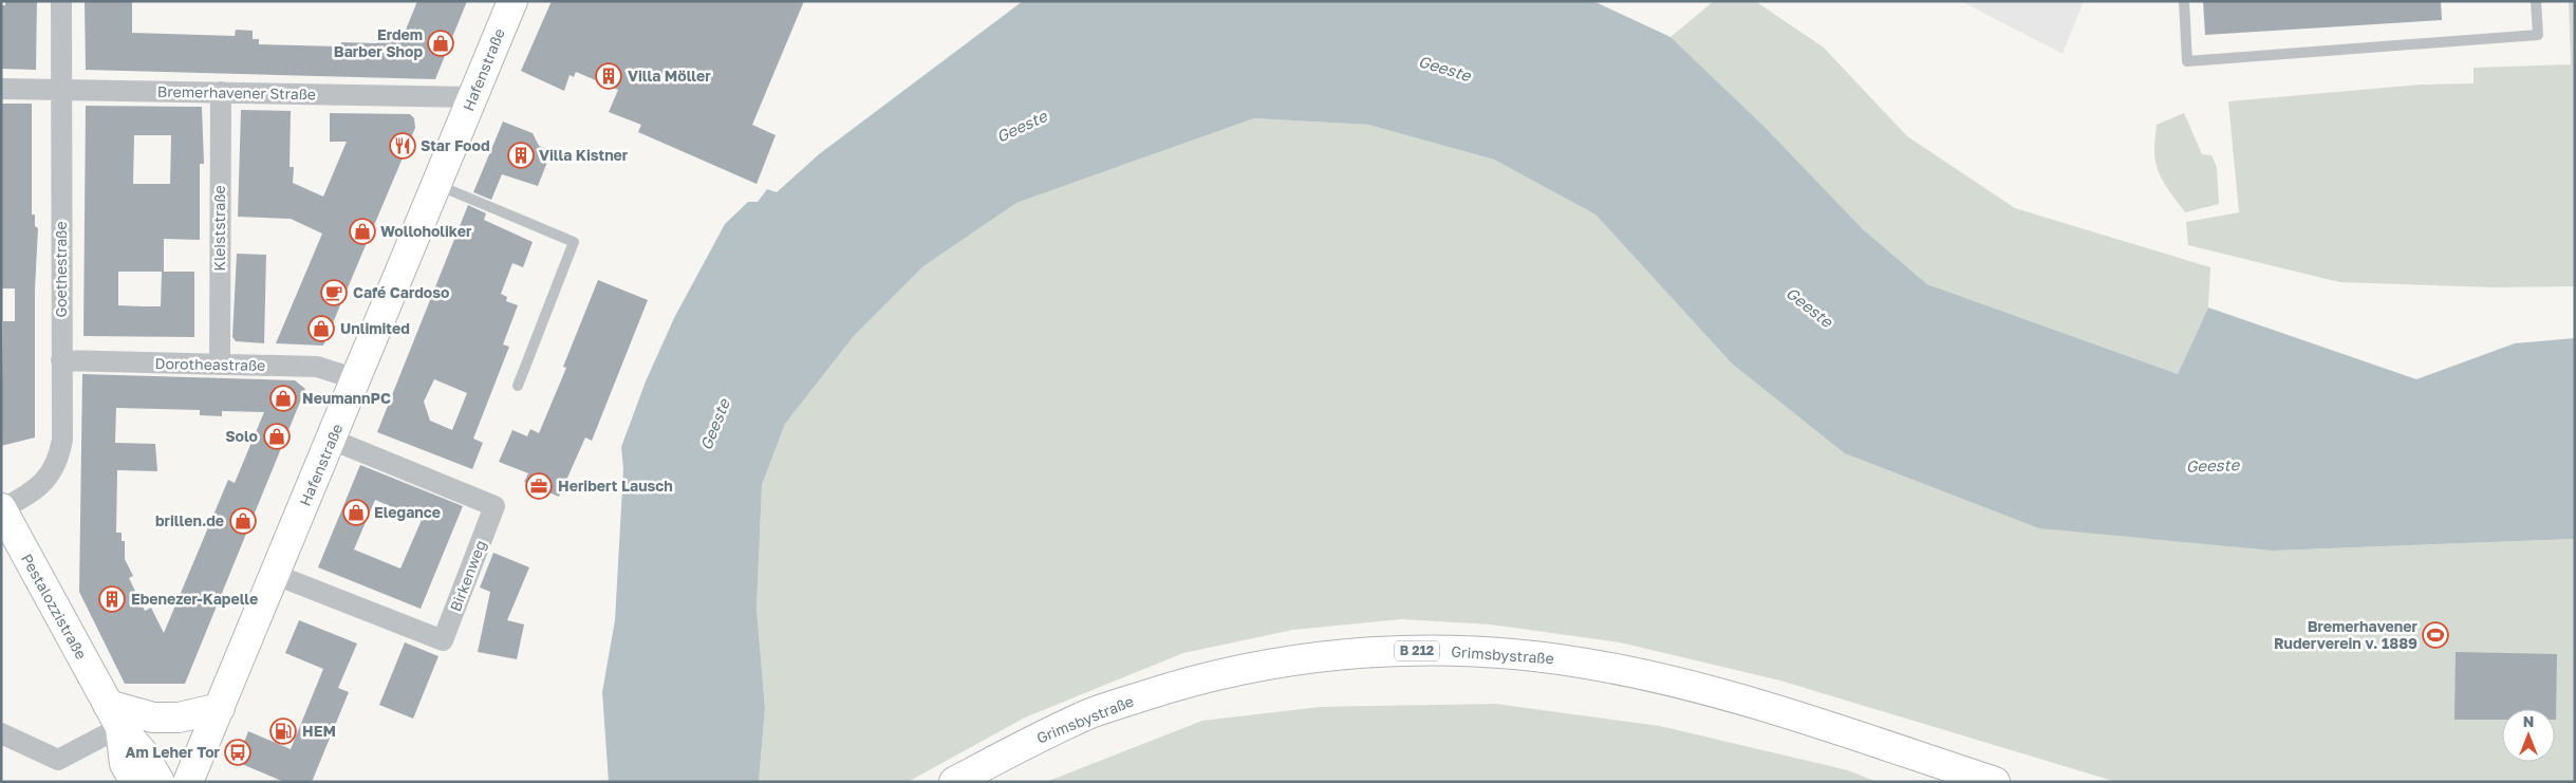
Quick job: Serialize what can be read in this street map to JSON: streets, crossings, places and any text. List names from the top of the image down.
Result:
{
  "streets": {
    "main road": [
      "Hafenstraße",
      "Pestalozzistraße",
      "B 212",
      "Grimsbystraße"
    ],
    "street": [
      "Bremerhavener Straße",
      "Kleiststraße",
      "Goethestraße",
      "Dorotheastraße",
      "Birkenweg"
    ]
  },
  "crossings": [
    ["Hafenstraße", "Bremerhavener Straße"],
    ["Hafenstraße", "Dorotheastraße"],
    ["Hafenstraße", "Birkenweg"],
    ["Bremerhavener Straße", "Kleiststraße"],
    ["Bremerhavener Straße", "Goethestraße"],
    ["Kleiststraße", "Dorotheastraße"],
    ["Goethestraße", "Dorotheastraße"],
    ["Goethestraße", "Pestalozzistraße"]
  ],
  "water": ["Geeste"],
  "places": {
    "shop": [
      "Erdem Barber Shop",
      "Wolloholiker",
      "Unlimited",
      "NeumannPC",
      "Solo",
      "Elegance",
      "brillen.de"
    ],
    "building": ["Villa Möller", "Villa Kistner", "Ebenezer-Kapelle"],
    "restaurant": ["Star Food"],
    "cafe": ["Café Cardoso"],
    "office": ["Heribert Lausch"],
    "sports": ["Bremerhavener Ruderverein v. 1889"],
    "fuel station": ["HEM"],
    "bus stop": ["Am Leher Tor"]
  },
  "north": "top"
}
